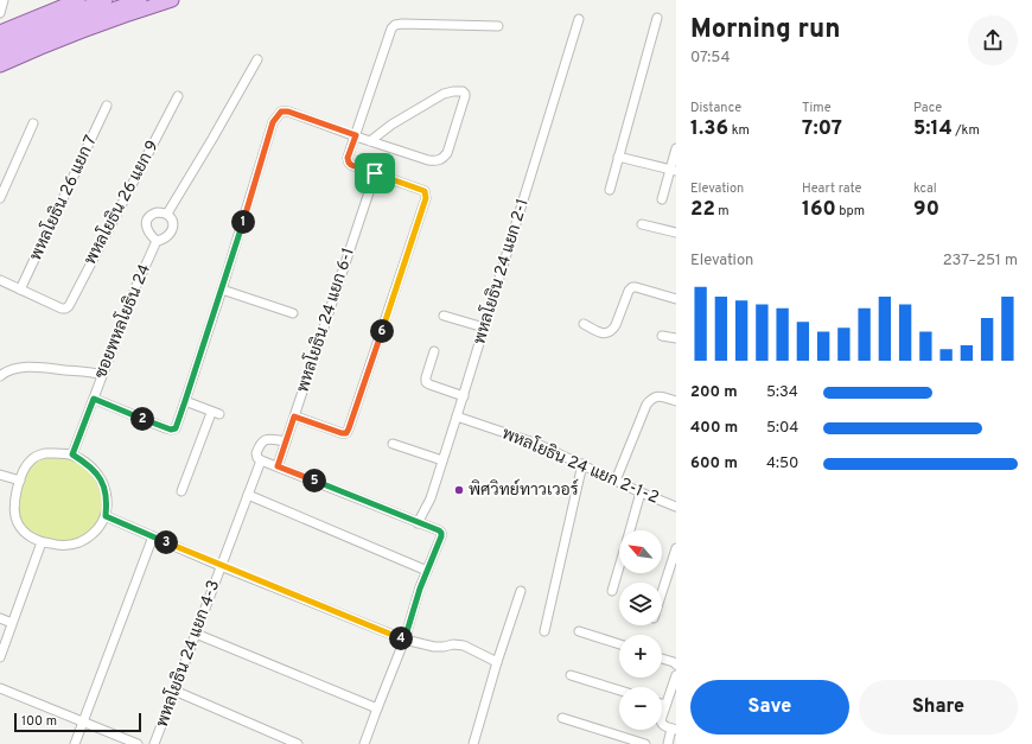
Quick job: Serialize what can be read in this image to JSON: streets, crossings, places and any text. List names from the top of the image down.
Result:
{
  "streets": {
    "street": [
      "พหลโยธิน 26 แยก 7",
      "พหลโยธิน 26 แยก 9",
      "พหลโยธิน 24 แยก 2-1",
      "พหลโยธิน 24 แยก 6-1",
      "ซอยพหลโยธิน 24",
      "พหลโยธิน 24 แยก 2-1-2",
      "พหลโยธิน 24 แยก 4-3"
    ]
  },
  "crossings": [
    ["พหลโยธิน 26 แยก 7", "พหลโยธิน 26 แยก 9"],
    ["พหลโยธิน 24 แยก 2-1", "พหลโยธิน 24 แยก 2-1-2"],
    ["พหลโยธิน 24 แยก 6-1", "พหลโยธิน 24 แยก 4-3"]
  ],
  "places": ["พิศวิทย์ทาวเวอร์"],
  "scale_bar": "100 m",
  "north": "top left",
  "page": {
    "heading": ["Morning run", "07:54"],
    "stats": [
      ["Distance", "1.36 km"],
      ["Time", "7:07"],
      ["Pace", "5:14 /km"],
      ["Elevation", "22 m"],
      ["Heart rate", "160 bpm"],
      ["kcal", "90"]
    ],
    "pins": [
      "1",
      "6",
      "2",
      "5",
      "3",
      "4"
    ],
    "chart": ["Elevation", "237–251 m"],
    "list": [
      {
        "name": "200 m",
        "note": "5:34"
      },
      {
        "name": "400 m",
        "note": "5:04"
      },
      {
        "name": "600 m",
        "note": "4:50"
      }
    ],
    "map_buttons": ["+", "−"],
    "buttons": ["Save", "Share"],
    "scale": "100 m"
  }
}
